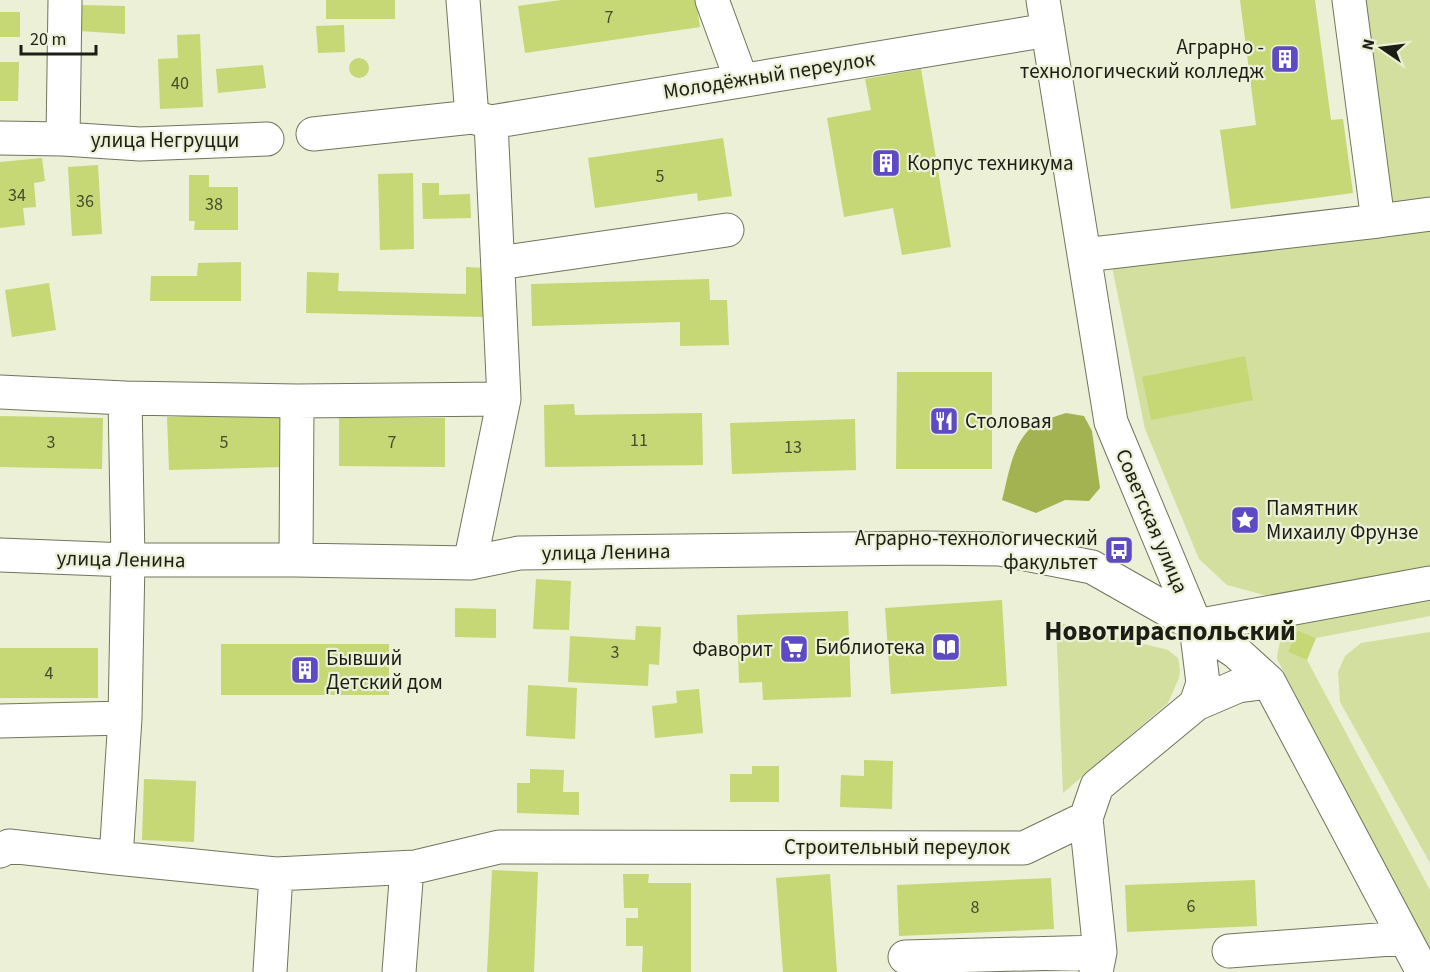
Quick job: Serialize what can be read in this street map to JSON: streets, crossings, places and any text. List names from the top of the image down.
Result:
{
  "streets": {
    "street": [
      "Молодёжный переулок",
      "улица Негруцци",
      "Советская улица",
      "улица Ленина",
      "Строительный переулок"
    ]
  },
  "crossings": [
    ["Молодёжный переулок", "Советская улица"],
    ["Советская улица", "улица Ленина"]
  ],
  "districts": ["Новотираспольский"],
  "places": {
    "building": ["Аграрно - технологический колледж", "Корпус техникума", "Бывший Детский дом"],
    "restaurant": ["Столовая"],
    "place": ["Памятник Михаилу Фрунзе"],
    "bus stop": ["Аграрно-технологический факультет"],
    "library": ["Библиотека"],
    "supermarket": ["Фаворит"]
  },
  "house_numbers": [
    "7",
    "40",
    "5",
    "34",
    "36",
    "38",
    "11",
    "3",
    "5",
    "7",
    "13",
    "3",
    "4",
    "6",
    "8"
  ],
  "scale_bar": "20 m",
  "north": "left"
}
